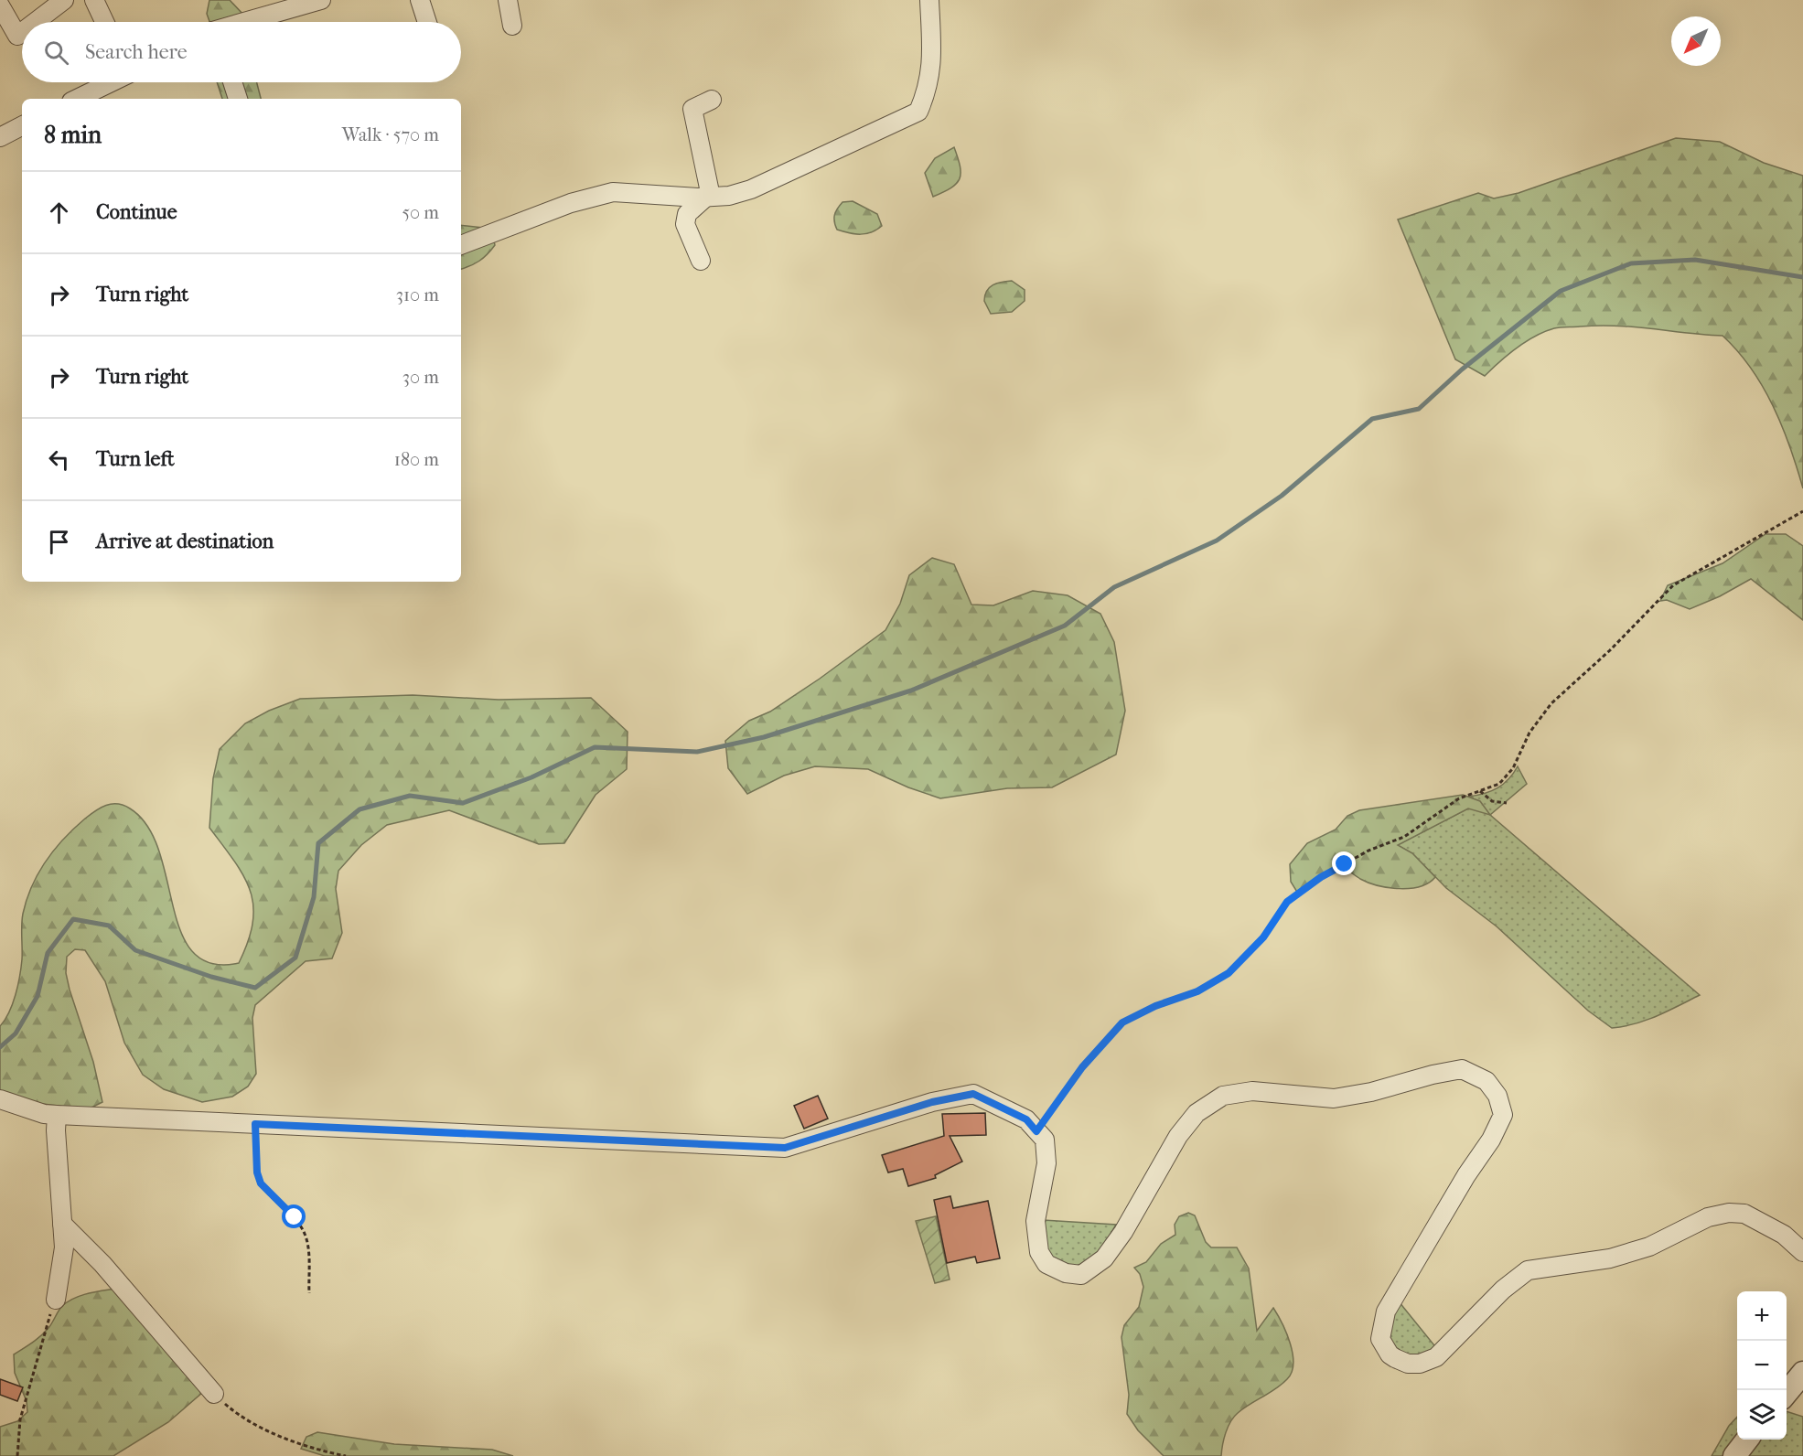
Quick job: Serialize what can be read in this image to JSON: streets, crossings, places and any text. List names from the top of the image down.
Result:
{
  "north": "bottom left",
  "page": {
    "search": "Search here",
    "heading": ["8 min", "Walk · 570 m"],
    "list": [
      ["Continue", "50 m"],
      ["Turn right", "310 m"],
      ["Turn right", "30 m"],
      ["Turn left", "180 m"],
      "Arrive at destination"
    ],
    "map_buttons": ["+", "−"]
  }
}
